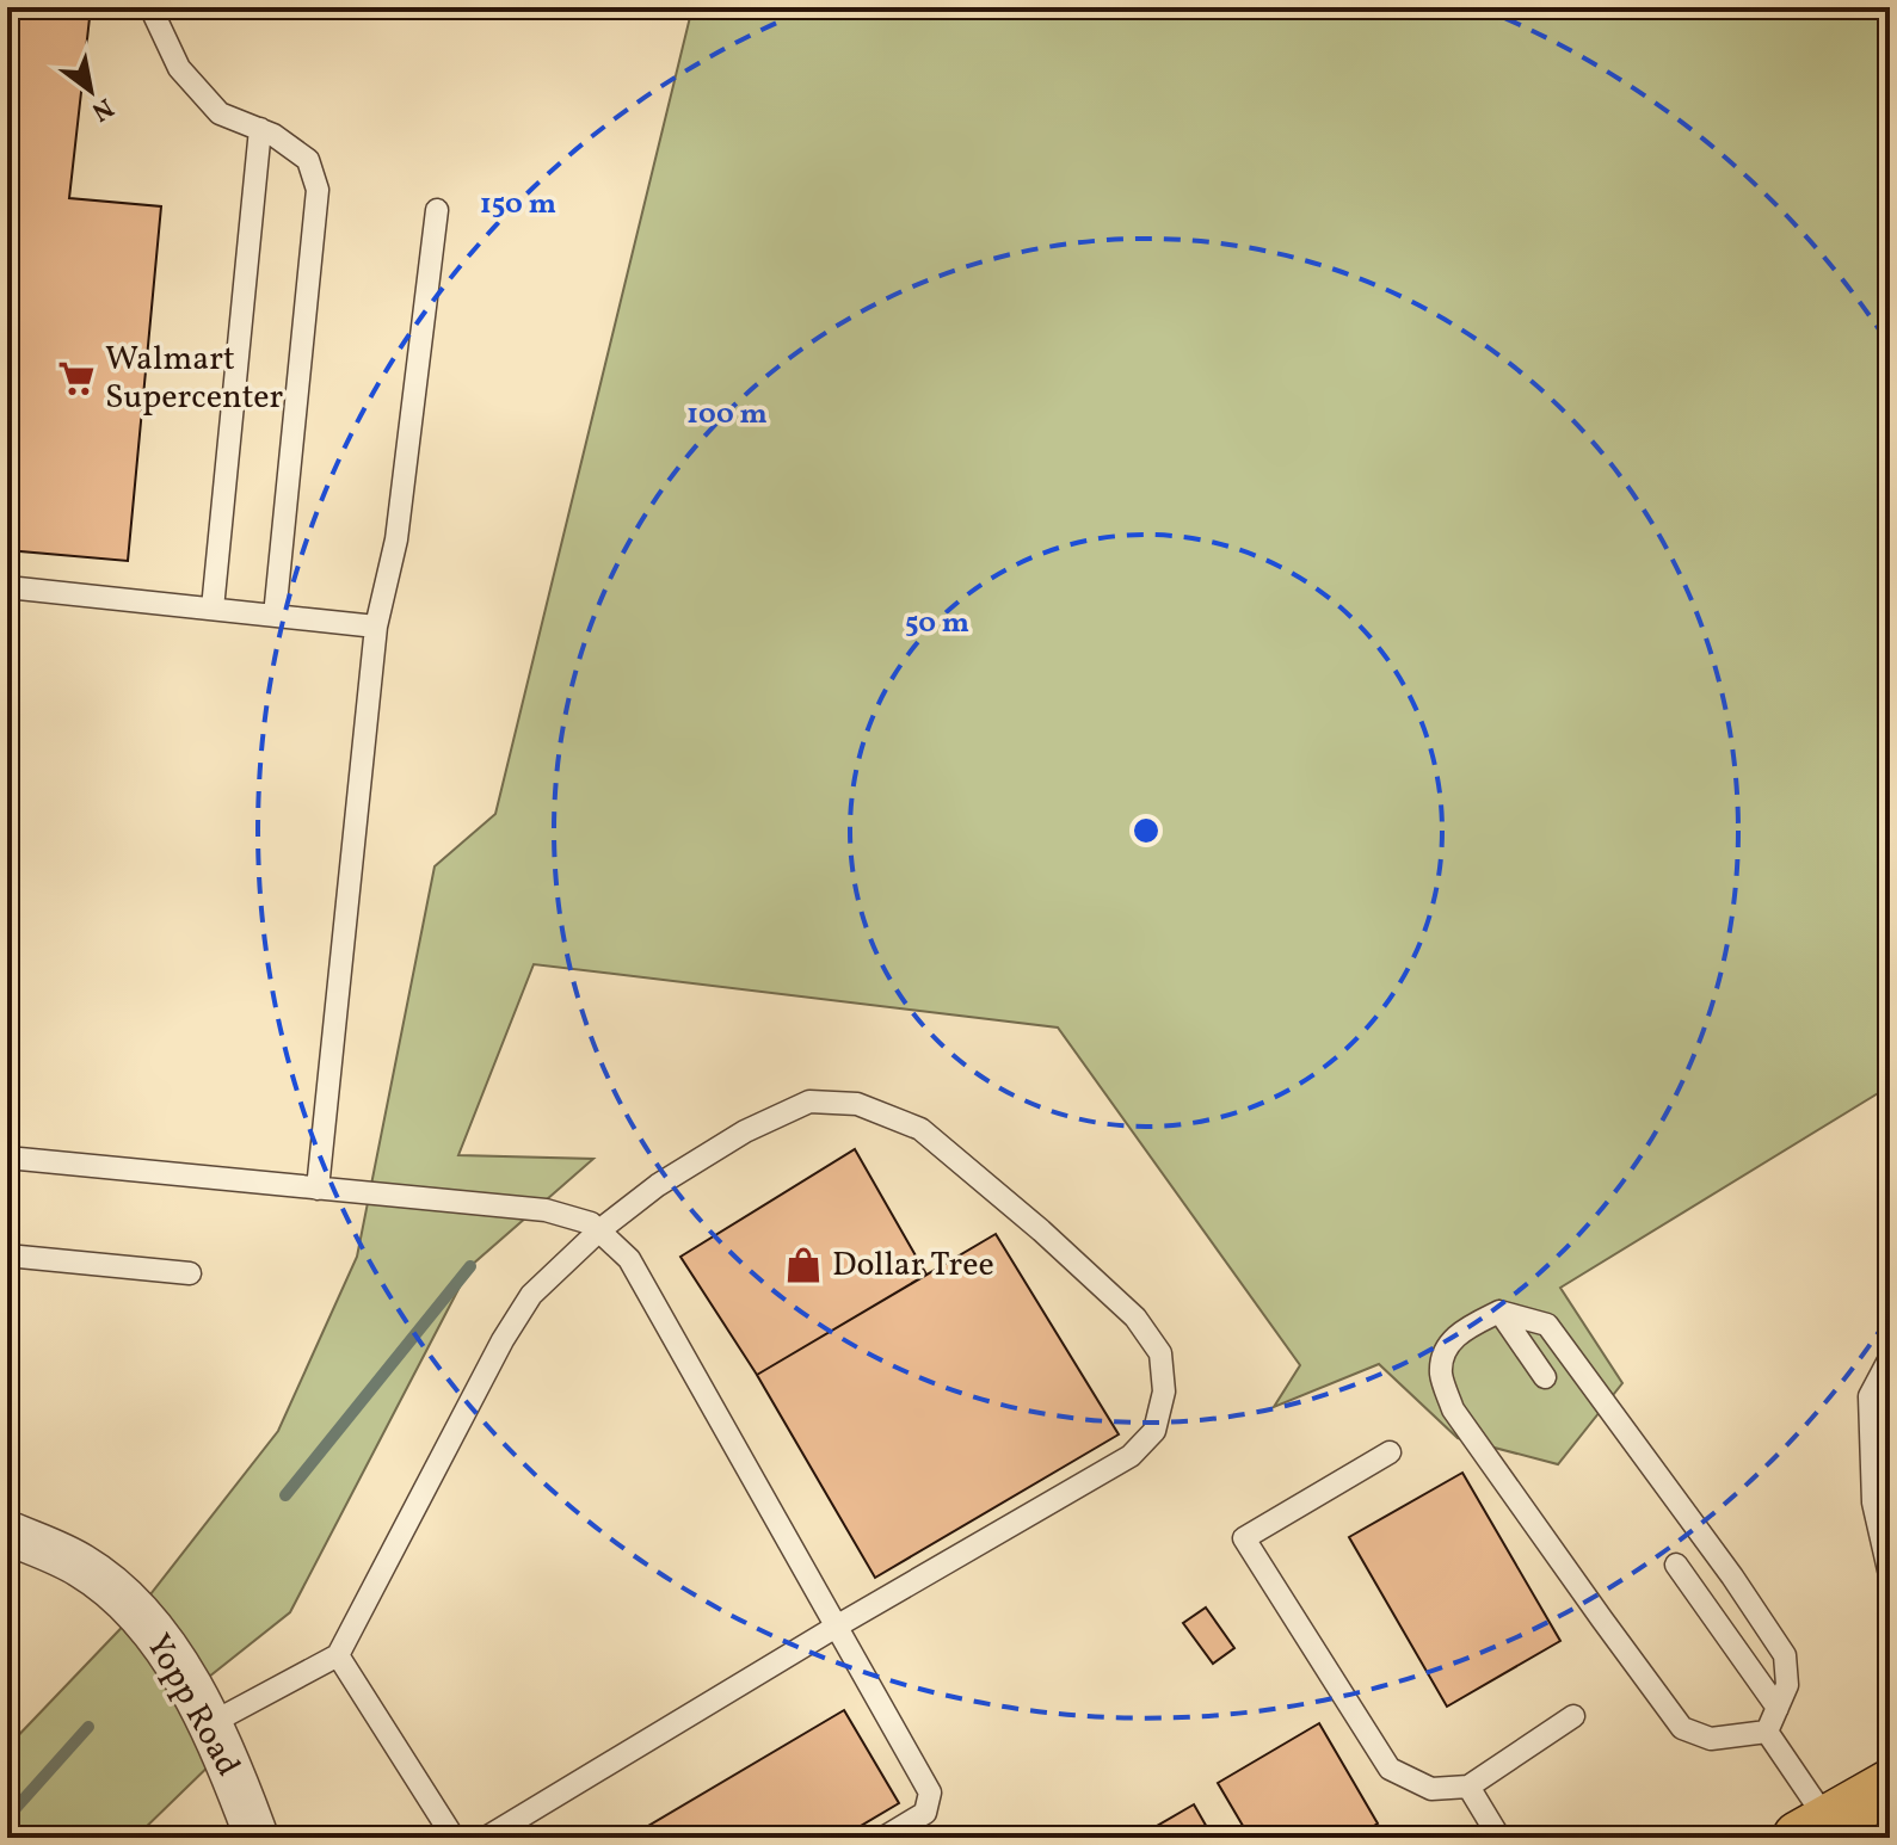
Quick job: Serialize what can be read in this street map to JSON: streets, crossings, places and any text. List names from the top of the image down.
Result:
{
  "streets": {
    "street": ["Yopp Road"]
  },
  "places": {
    "supermarket": ["Walmart Supercenter"],
    "shop": ["Dollar Tree"]
  },
  "north": "bottom right",
  "rings": ["150 m", "100 m", "50 m"]
}
